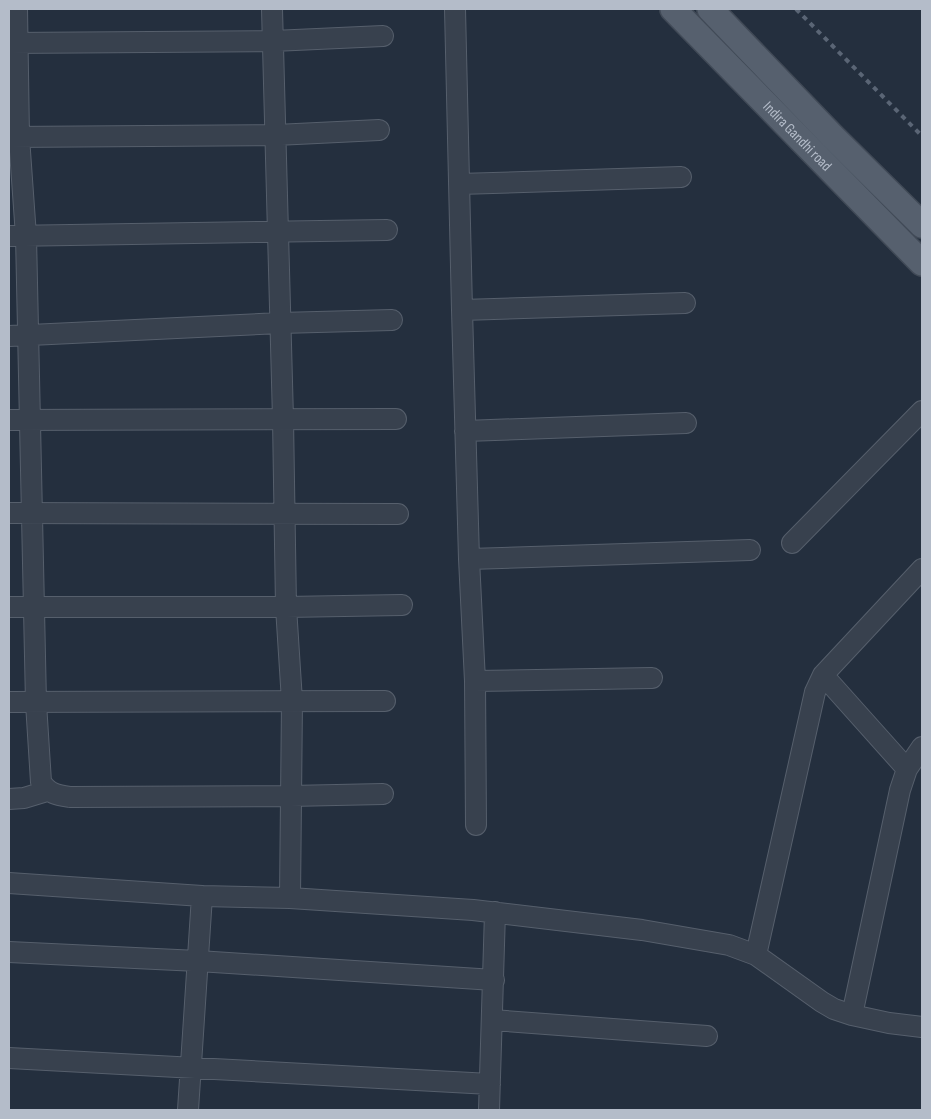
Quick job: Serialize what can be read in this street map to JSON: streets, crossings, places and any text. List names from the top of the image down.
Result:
{
  "streets": {
    "main road": ["Indira Gandhi road"]
  }
}
